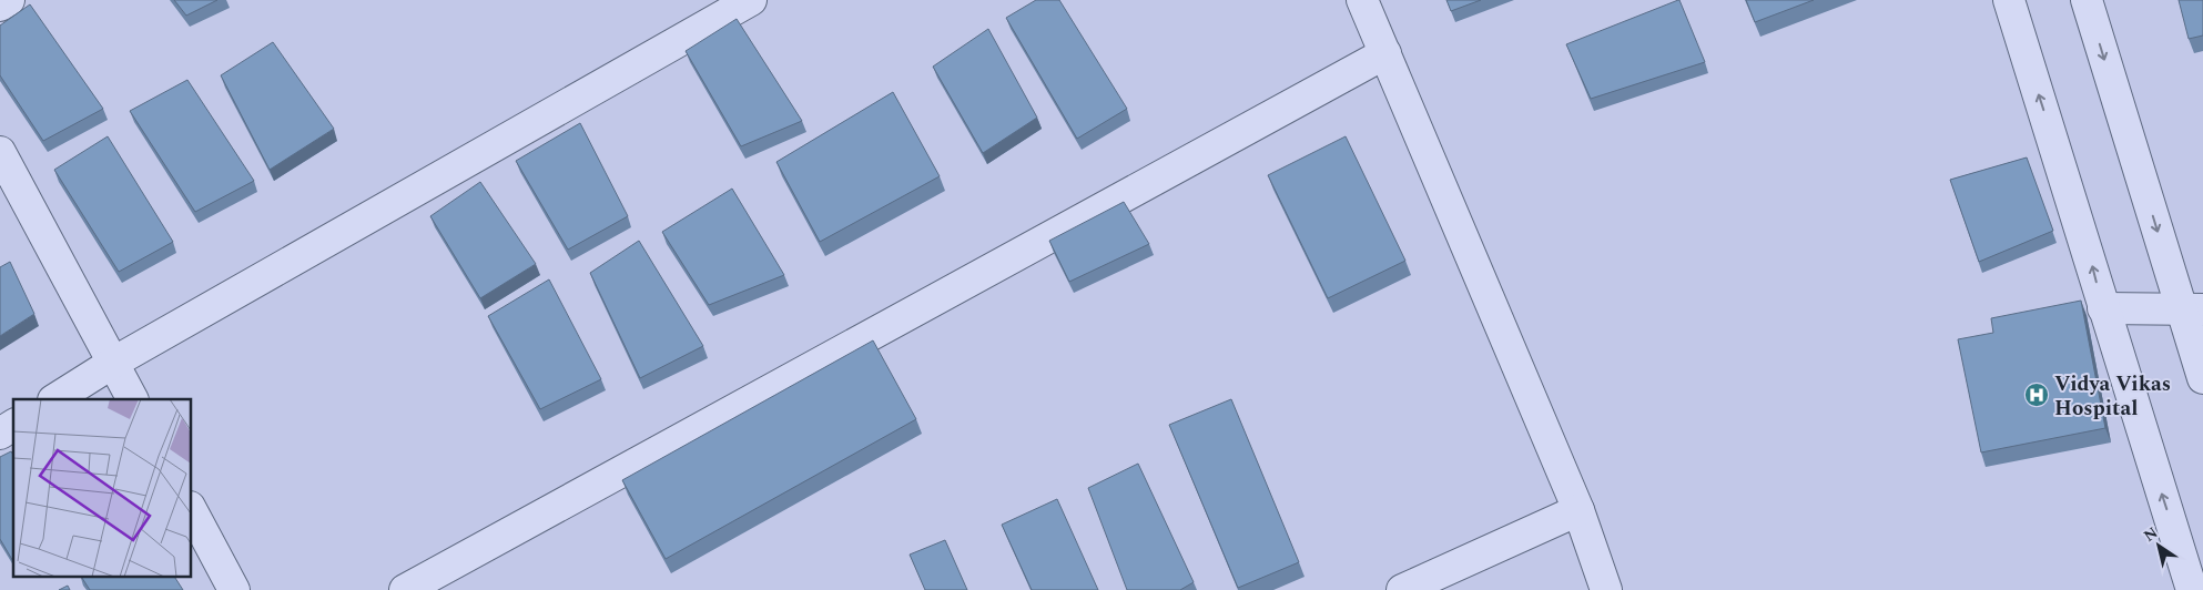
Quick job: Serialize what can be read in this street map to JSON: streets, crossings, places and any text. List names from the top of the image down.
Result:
{
  "places": {
    "hospital": ["Vidya Vikas Hospital"]
  },
  "north": "top left"
}
